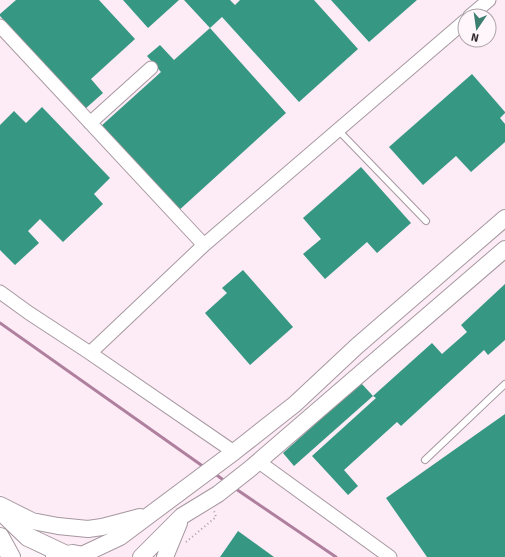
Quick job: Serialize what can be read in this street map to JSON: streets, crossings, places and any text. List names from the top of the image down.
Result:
{
  "north": "bottom"
}
